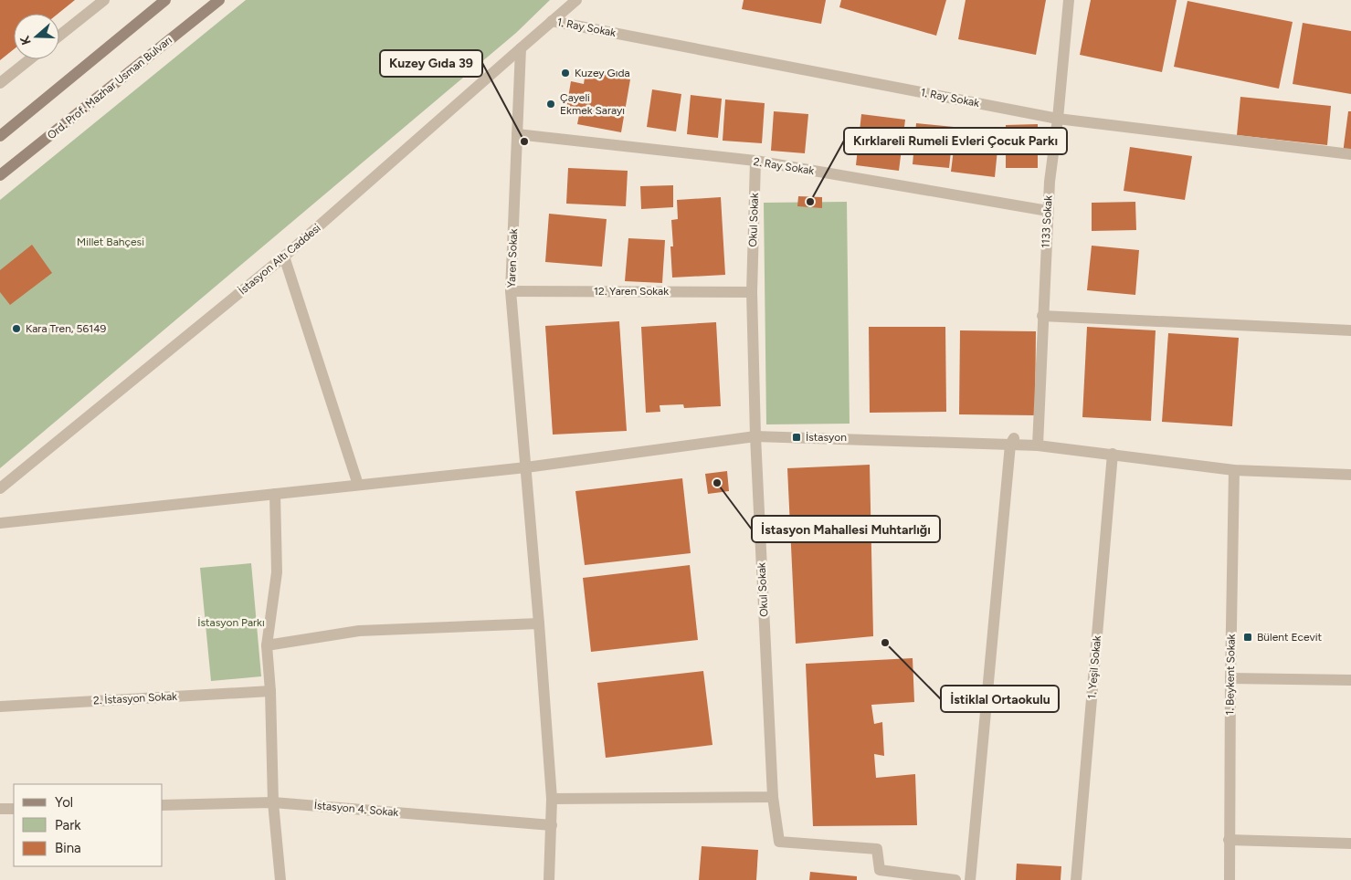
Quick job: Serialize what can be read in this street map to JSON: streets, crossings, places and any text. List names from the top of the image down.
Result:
{
  "streets": {
    "main road": ["Ord. Prof. Mazhar Usman Bulvarı"],
    "street": [
      "1. Ray Sokak",
      "2. Ray Sokak",
      "Okul Sokak",
      "1133 Sokak",
      "Yaren Sokak",
      "İstasyon Altı Caddesi",
      "12. Yaren Sokak",
      "1. Yeşil Sokak",
      "1. Beykent Sokak",
      "2. İstasyon Sokak",
      "İstasyon 4. Sokak"
    ]
  },
  "crossings": [
    ["1. Ray Sokak", "1133 Sokak"],
    ["1. Ray Sokak", "İstasyon Altı Caddesi"],
    ["2. Ray Sokak", "Okul Sokak"],
    ["2. Ray Sokak", "1133 Sokak"],
    ["2. Ray Sokak", "Yaren Sokak"],
    ["Okul Sokak", "12. Yaren Sokak"],
    ["Yaren Sokak", "İstasyon Altı Caddesi"],
    ["Yaren Sokak", "12. Yaren Sokak"],
    ["Yaren Sokak", "İstasyon 4. Sokak"]
  ],
  "parks": ["Millet Bahçesi", "İstasyon Parkı"],
  "places": {
    "other": [
      "Kuzey Gıda",
      "Çayeli Ekmek Sarayı",
      "Kuzey Gıda 39",
      "Kırklareli Rumeli Evleri Çocuk Parkı",
      "Kara Tren, 56149",
      "İstasyon Mahallesi Muhtarlığı",
      "İstiklal Ortaokulu"
    ],
    "transit": ["İstasyon", "Bülent Ecevit"]
  },
  "legend": ["Yol", "Park", "Bina"],
  "north": "left"
}
